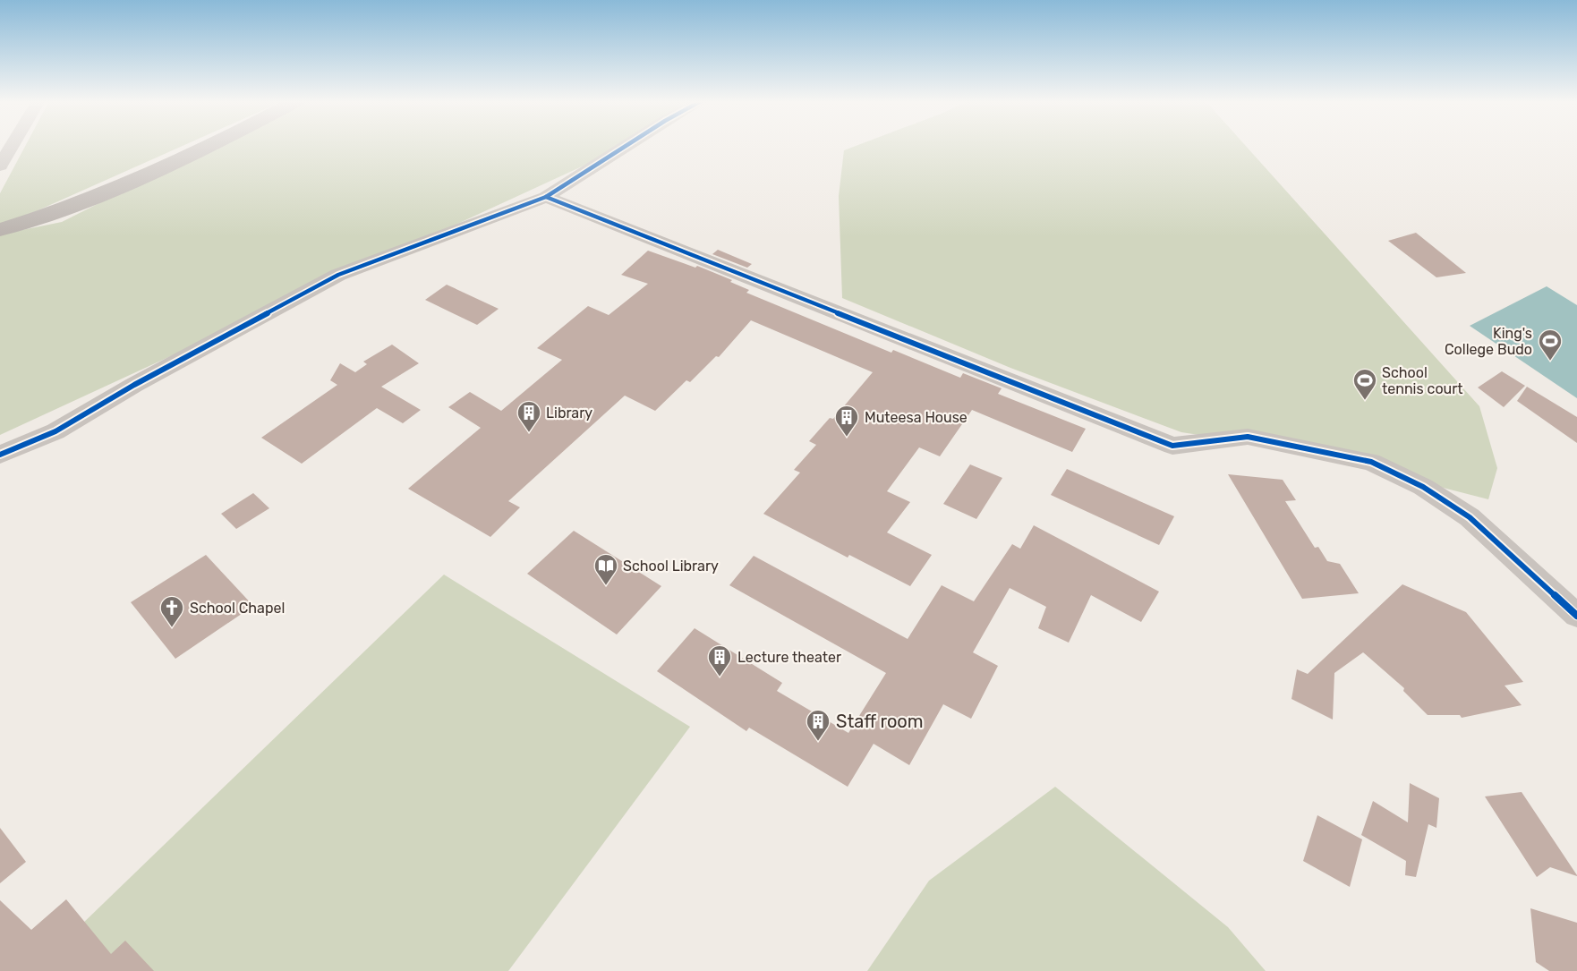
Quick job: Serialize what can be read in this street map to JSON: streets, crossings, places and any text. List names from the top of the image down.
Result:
{
  "places": {
    "sports": ["King's College Budo", "School tennis court"],
    "building": [
      "Library",
      "Muteesa House",
      "Lecture theater",
      "Staff room"
    ],
    "library": ["School Library"],
    "church": ["School Chapel"]
  }
}
